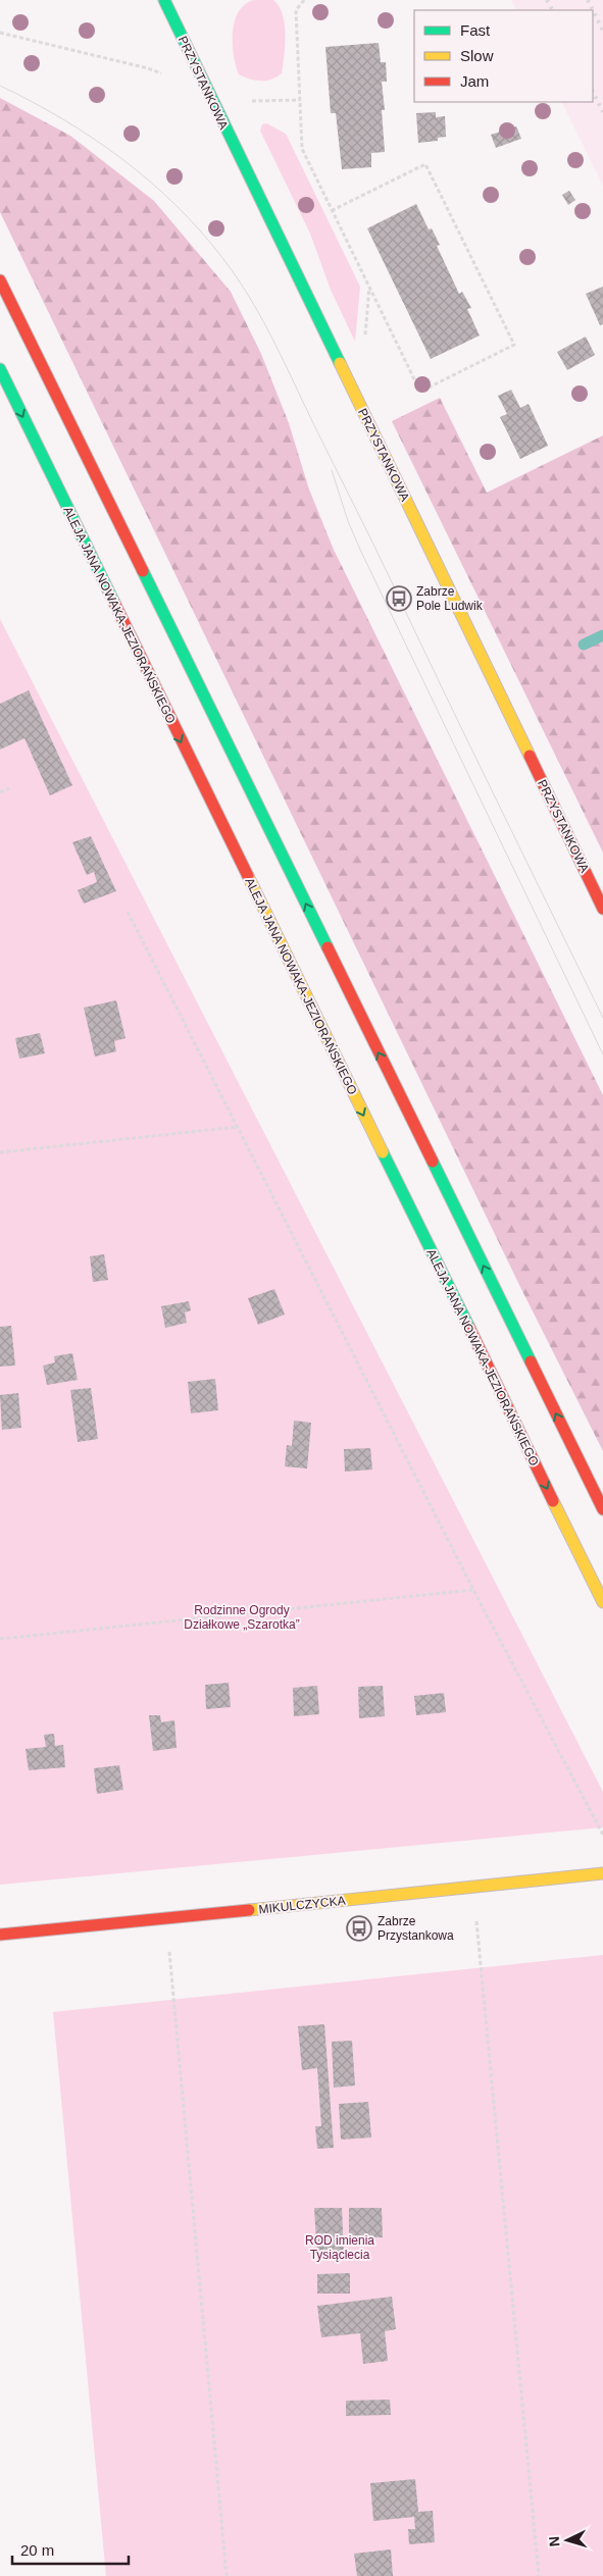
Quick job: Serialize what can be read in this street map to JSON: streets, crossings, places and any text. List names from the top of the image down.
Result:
{
  "streets": {
    "main road": ["PRZYSTANKOWA", "ALEJA JANA NOWAKA-JEZIORAŃSKIEGO", "MIKULCZYCKA"]
  },
  "parks": ["Rodzinne Ogrody Działkowe „Szarotka”", "ROD imienia Tysiąclecia"],
  "places": {
    "bus stop": ["Zabrze Pole Ludwik", "Zabrze Przystankowa"]
  },
  "legend": ["Fast", "Slow", "Jam"],
  "scale_bar": "20 m",
  "north": "left"
}
